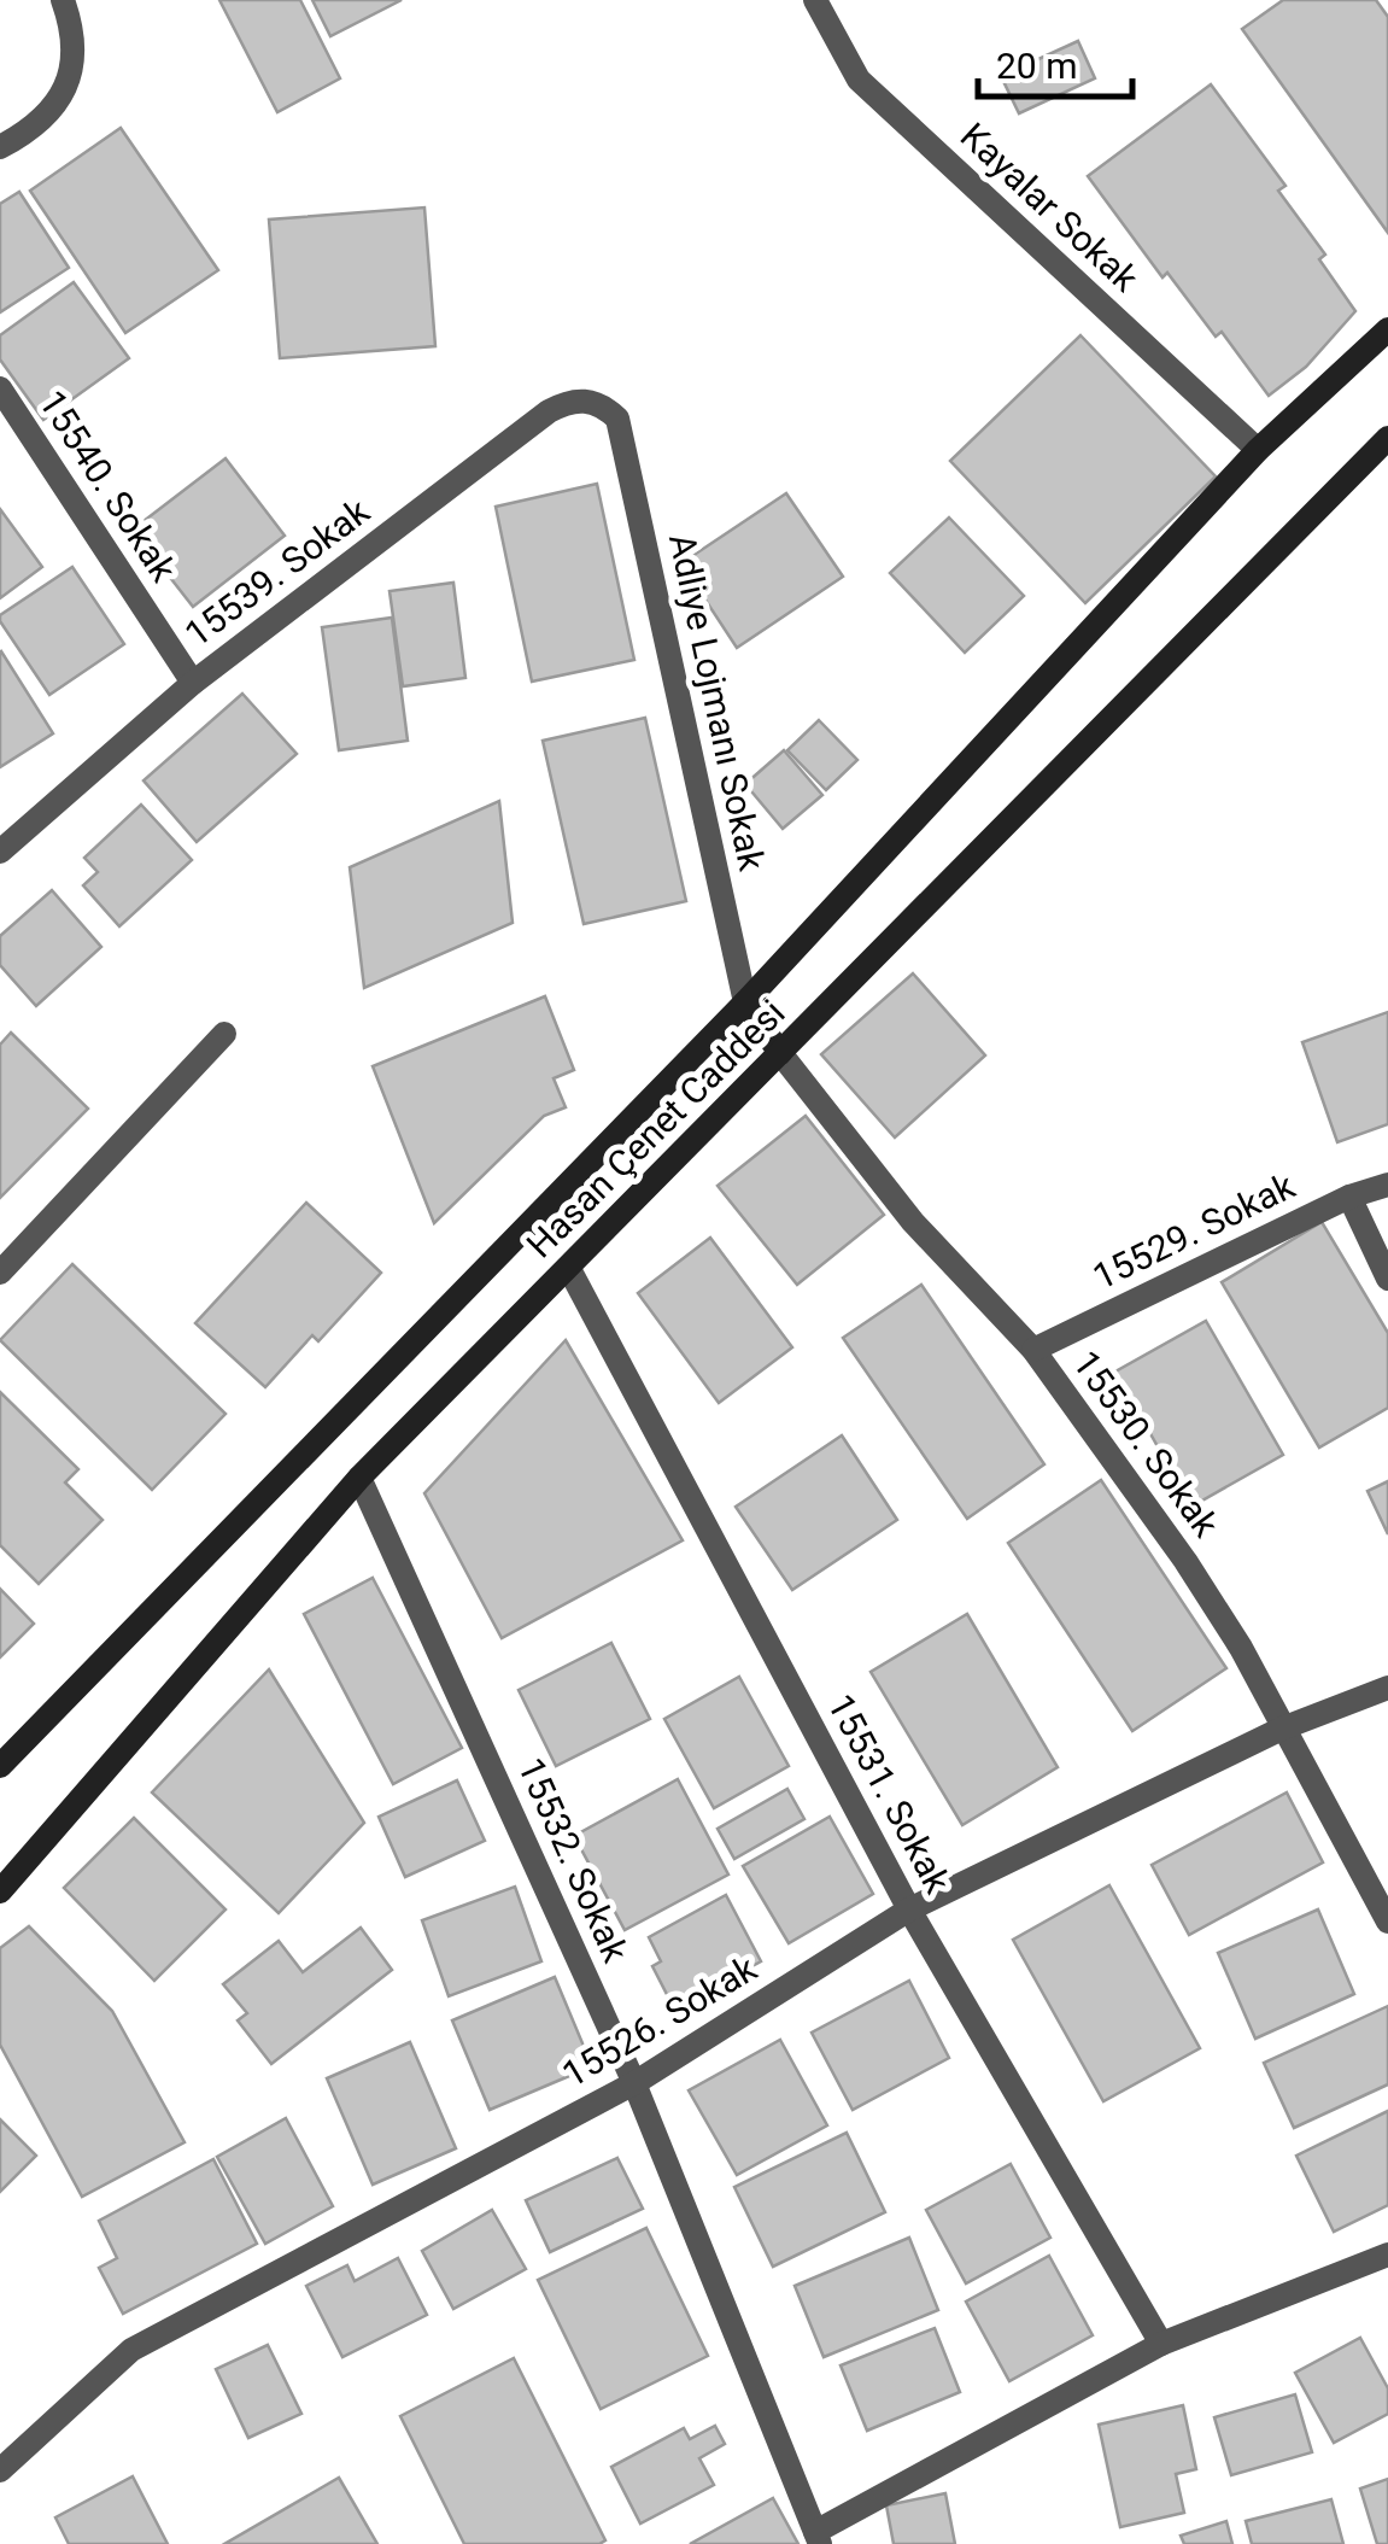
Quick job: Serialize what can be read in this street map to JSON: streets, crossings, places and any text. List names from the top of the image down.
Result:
{
  "streets": {
    "street": [
      "Kayalar Sokak",
      "15540. Sokak",
      "15539. Sokak",
      "Adliye Lojmanı Sokak",
      "Hasan Çenet Caddesi",
      "15529. Sokak",
      "15530. Sokak",
      "15531. Sokak",
      "15532. Sokak",
      "15526. Sokak"
    ]
  },
  "crossings": [
    ["15540. Sokak", "15539. Sokak"],
    ["15539. Sokak", "Adliye Lojmanı Sokak"],
    ["Hasan Çenet Caddesi", "15530. Sokak"],
    ["Hasan Çenet Caddesi", "15531. Sokak"],
    ["Hasan Çenet Caddesi", "15532. Sokak"],
    ["15529. Sokak", "15530. Sokak"],
    ["15530. Sokak", "15526. Sokak"],
    ["15531. Sokak", "15526. Sokak"],
    ["15532. Sokak", "15526. Sokak"]
  ],
  "scale_bar": "20 m"
}
